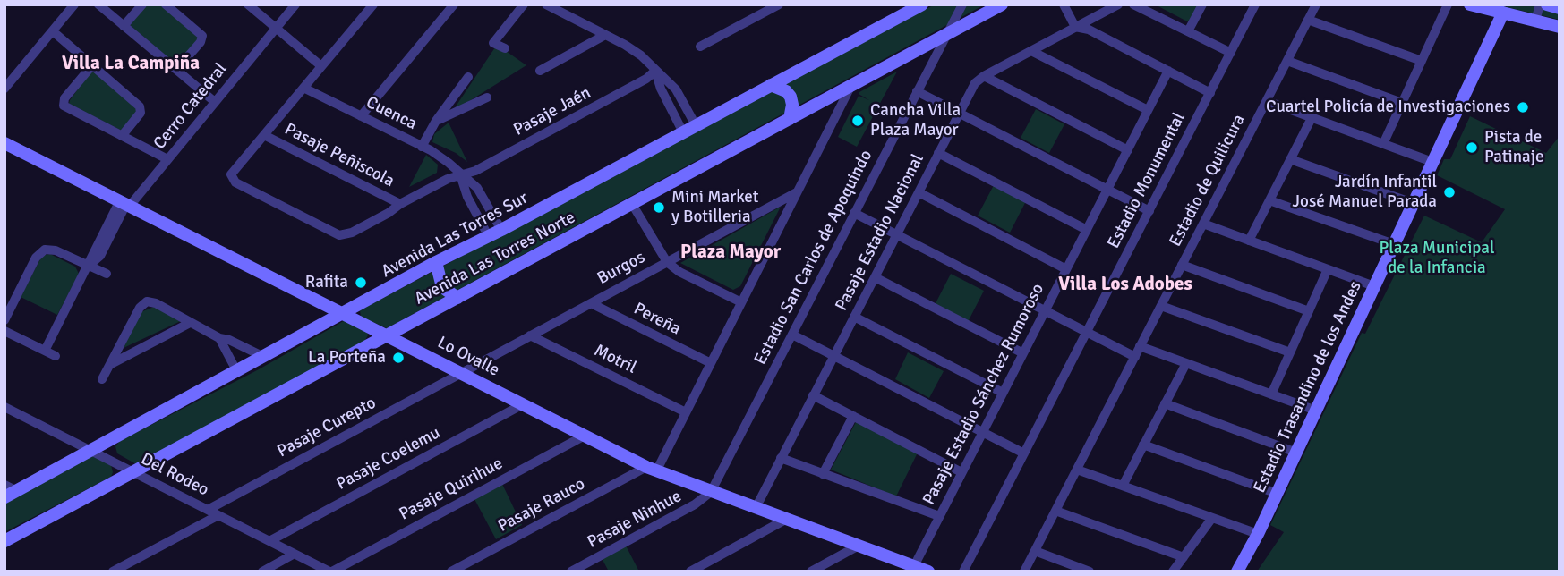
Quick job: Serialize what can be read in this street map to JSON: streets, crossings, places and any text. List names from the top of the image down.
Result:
{
  "streets": {
    "street": [
      "Cerro Catedral",
      "Pasaje Jaén",
      "Cuenca",
      "Pasaje Peñiscola",
      "Estadio Monumental",
      "Estadio de Quilicura",
      "Pasaje Estadio Nacional",
      "Avenida Las Torres Sur",
      "Estadio San Carlos de Apoquindo",
      "Avenida Las Torres Norte",
      "Burgos",
      "Pereña",
      "Lo Ovalle",
      "Motril",
      "Estadio Trasandino de los Andes",
      "Pasaje Estadio Sánchez Rumoroso",
      "Pasaje Curepto",
      "Pasaje Coelemu",
      "Del Rodeo",
      "Pasaje Quirihue",
      "Pasaje Rauco",
      "Pasaje Ninhue"
    ]
  },
  "crossings": [
    ["Cerro Catedral", "Lo Ovalle"],
    ["Pasaje Jaén", "Cuenca"],
    ["Pasaje Jaén", "Pasaje Peñiscola"],
    ["Cuenca", "Avenida Las Torres Sur"],
    ["Pasaje Estadio Nacional", "Lo Ovalle"],
    ["Avenida Las Torres Sur", "Lo Ovalle"],
    ["Avenida Las Torres Sur", "Del Rodeo"],
    ["Estadio San Carlos de Apoquindo", "Avenida Las Torres Norte"],
    ["Estadio San Carlos de Apoquindo", "Lo Ovalle"],
    ["Estadio San Carlos de Apoquindo", "Pasaje Ninhue"],
    ["Avenida Las Torres Norte", "Lo Ovalle"],
    ["Avenida Las Torres Norte", "Del Rodeo"],
    ["Burgos", "Pereña"],
    ["Burgos", "Lo Ovalle"],
    ["Burgos", "Motril"],
    ["Burgos", "Pasaje Curepto"],
    ["Lo Ovalle", "Pasaje Estadio Sánchez Rumoroso"],
    ["Lo Ovalle", "Pasaje Curepto"],
    ["Lo Ovalle", "Pasaje Coelemu"],
    ["Lo Ovalle", "Pasaje Quirihue"],
    ["Lo Ovalle", "Pasaje Rauco"],
    ["Lo Ovalle", "Pasaje Ninhue"],
    ["Pasaje Curepto", "Del Rodeo"],
    ["Pasaje Coelemu", "Del Rodeo"],
    ["Del Rodeo", "Pasaje Quirihue"]
  ],
  "districts": ["Villa La Campiña", "Plaza Mayor", "Villa Los Adobes"],
  "parks": ["Plaza Municipal de la Infancia"],
  "places": [
    "Cuartel Policía de Investigaciones",
    "Cancha Villa Plaza Mayor",
    "Pista de Patinaje",
    "Jardín Infantil José Manuel Parada",
    "Mini Market y Botilleria",
    "Rafita",
    "La Porteña"
  ]
}
